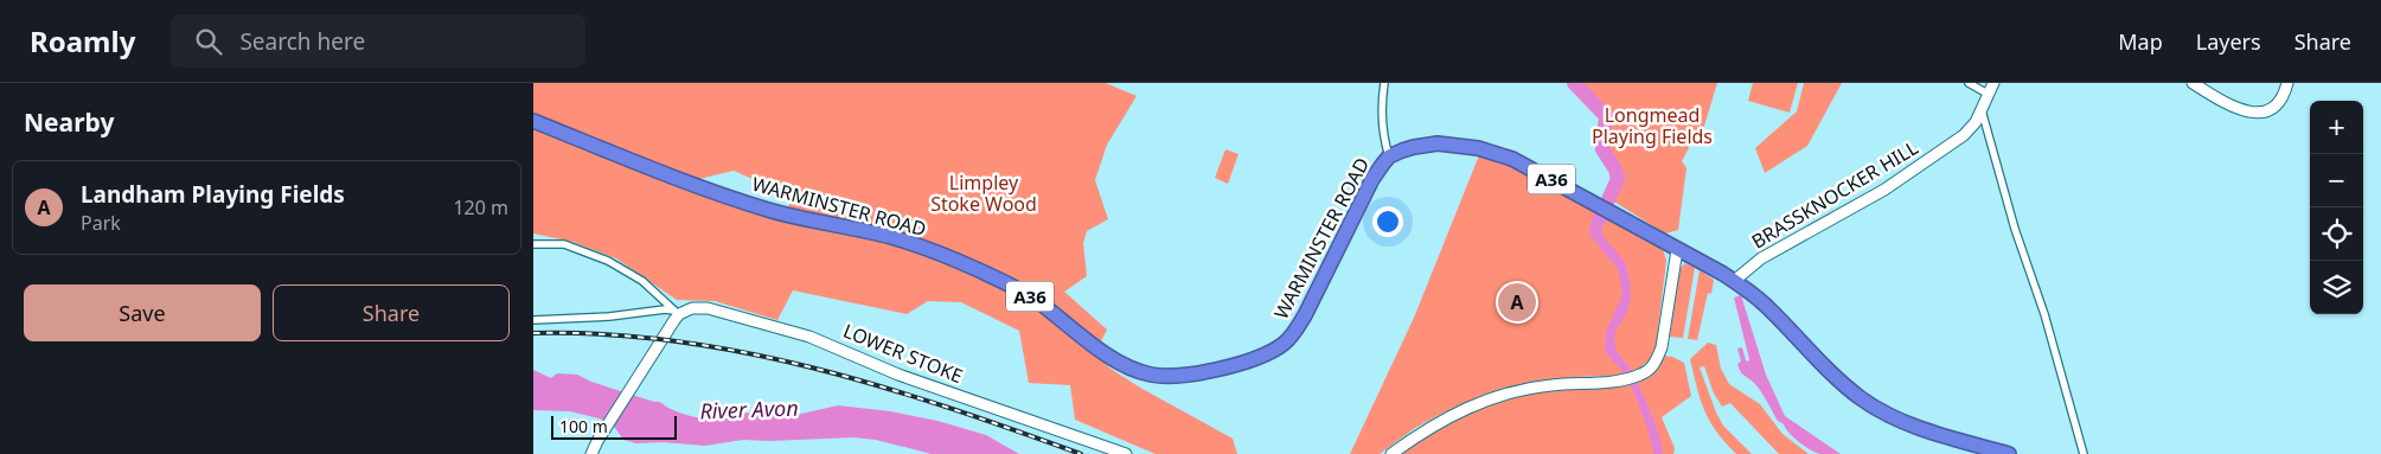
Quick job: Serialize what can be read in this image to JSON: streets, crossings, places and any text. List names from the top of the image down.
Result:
{
  "streets": {
    "highway": ["A36", "WARMINSTER ROAD"],
    "main road": ["BRASSKNOCKER HILL", "LOWER STOKE"]
  },
  "crossings": [
    ["BRASSKNOCKER HILL", "WARMINSTER ROAD"]
  ],
  "water": ["River Avon"],
  "parks": ["Longmead Playing Fields", "Limpley Stoke Wood"],
  "scale_bar": "100 m",
  "page": {
    "header": "Roamly",
    "search": "Search here",
    "nav": ["Map", "Layers", "Share"],
    "heading": "Nearby",
    "map_buttons": ["+", "−"],
    "list": [
      {
        "mark": "A",
        "name": "Landham Playing Fields",
        "note": "Park",
        "value": "120 m"
      }
    ],
    "buttons": ["Save", "Share"],
    "pins": "A",
    "scale": "100 m"
  }
}
